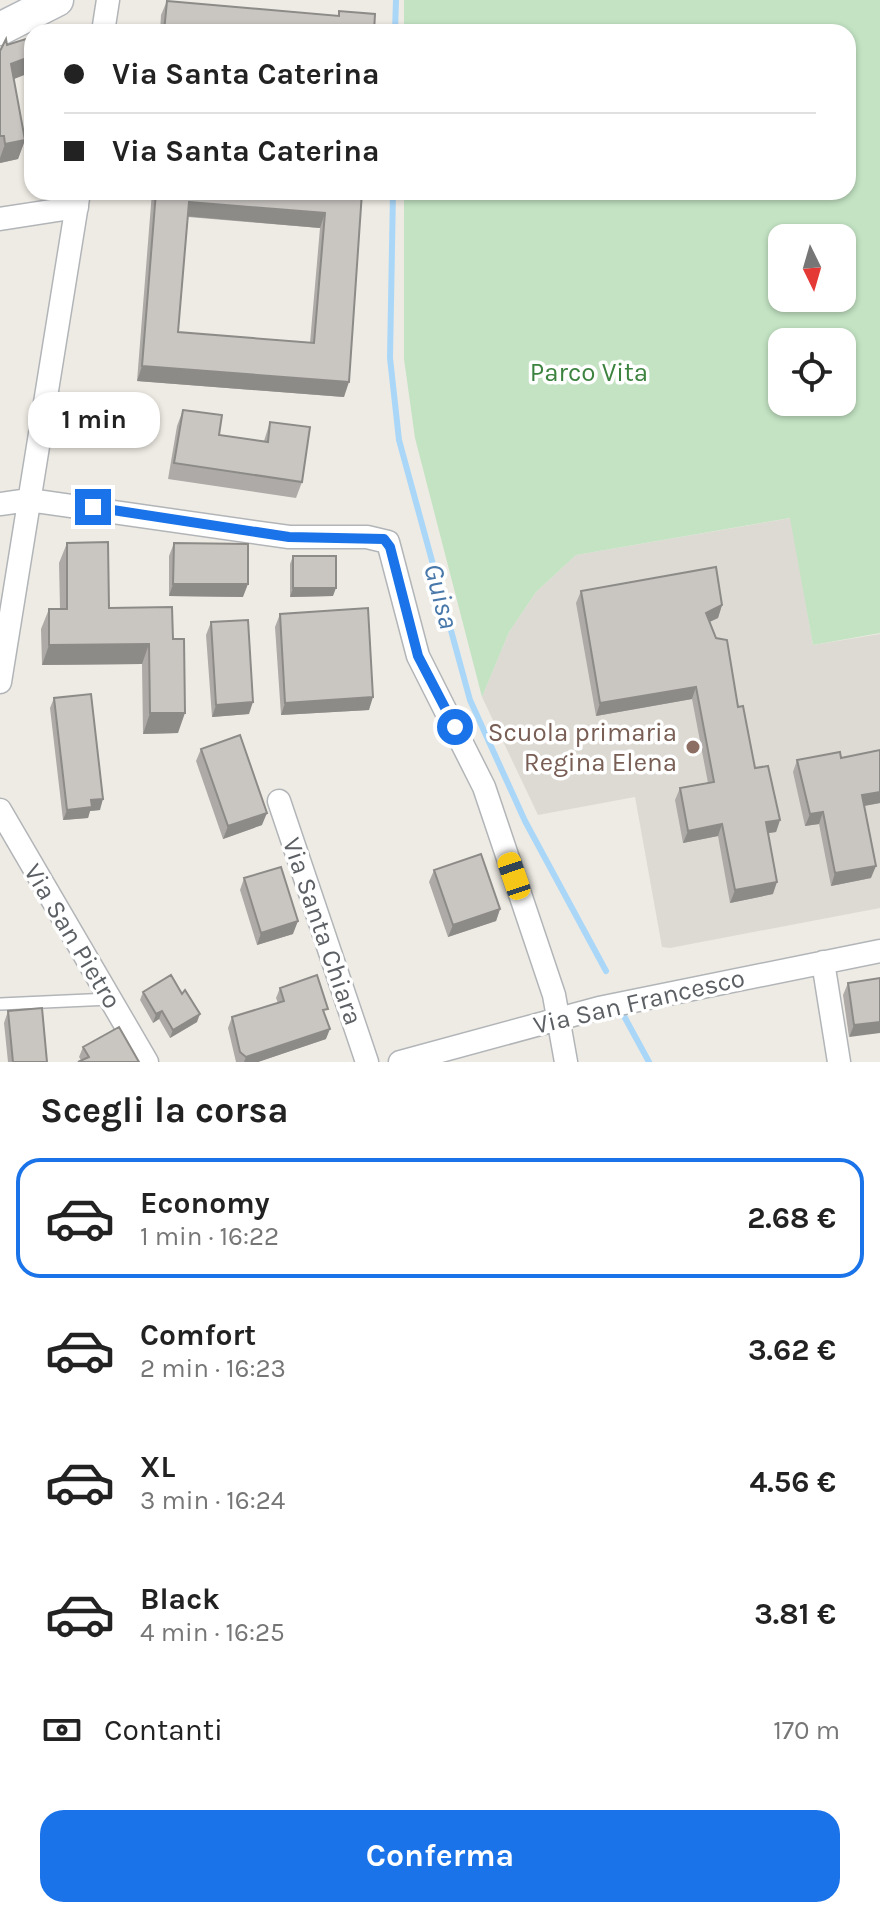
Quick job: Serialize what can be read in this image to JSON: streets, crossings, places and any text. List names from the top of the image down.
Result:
{
  "streets": {
    "street": ["Via Santa Chiara", "Via San Pietro", "Via San Francesco"]
  },
  "water": ["Guisa"],
  "parks": ["Parco Vita"],
  "places": ["Scuola primaria Regina Elena"],
  "north": "bottom",
  "page": {
    "banner": ["Via Santa Caterina", "Via Santa Caterina"],
    "bubble": "1 min",
    "heading": "Scegli la corsa",
    "list": [
      {
        "name": "Economy",
        "note": "1 min · 16:22",
        "value": "2.68 €"
      },
      {
        "name": "Comfort",
        "note": "2 min · 16:23",
        "value": "3.62 €"
      },
      {
        "name": "XL",
        "note": "3 min · 16:24",
        "value": "4.56 €"
      },
      {
        "name": "Black",
        "note": "4 min · 16:25",
        "value": "3.81 €"
      }
    ],
    "pay": ["Contanti", "170 m"],
    "buttons": "Conferma"
  }
}
